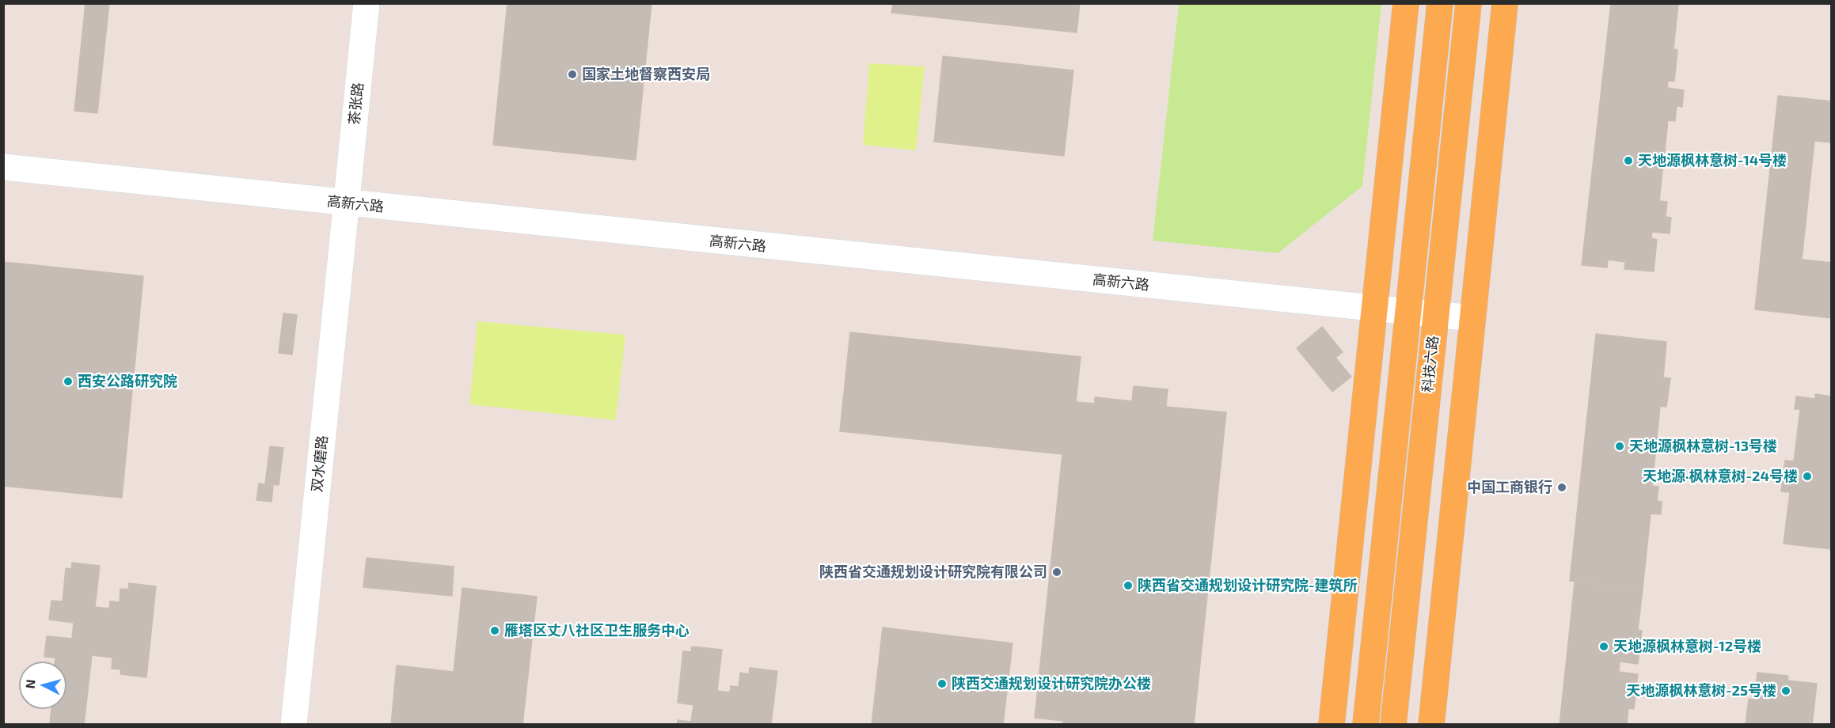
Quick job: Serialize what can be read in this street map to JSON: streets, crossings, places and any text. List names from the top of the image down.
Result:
{
  "streets": {
    "main road": ["科技六路"],
    "street": ["茶张路", "高新六路", "双水磨路"]
  },
  "crossings": [
    ["茶张路", "高新六路"],
    ["茶张路", "双水磨路"],
    ["高新六路", "科技六路"],
    ["高新六路", "双水磨路"]
  ],
  "places": [
    "国家土地督察西安局",
    "天地源枫林意树-14号楼",
    "西安公路研究院",
    "天地源枫林意树-13号楼",
    "天地源·枫林意树-24号楼",
    "中国工商银行",
    "陕西省交通规划设计研究院有限公司",
    "陕西省交通规划设计研究院-建筑所",
    "雁塔区丈八社区卫生服务中心",
    "天地源枫林意树-12号楼",
    "陕西交通规划设计研究院办公楼",
    "天地源枫林意树-25号楼"
  ],
  "north": "left"
}
